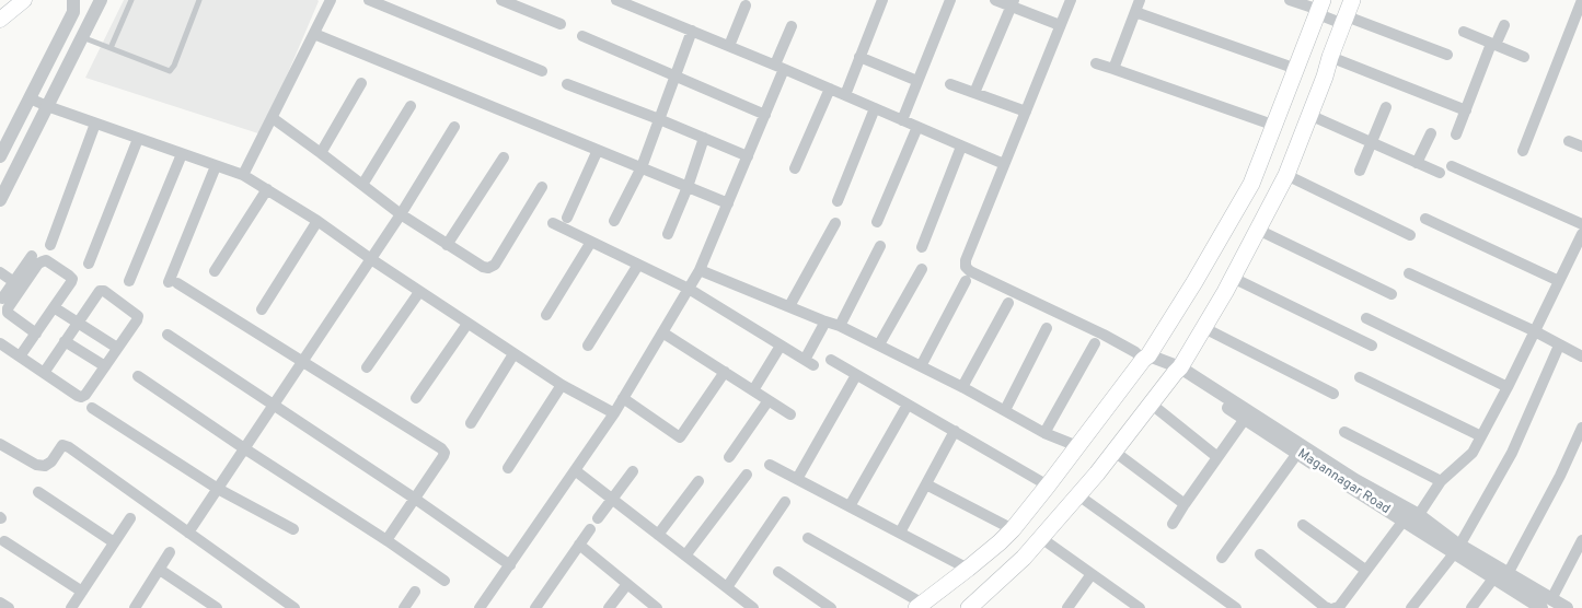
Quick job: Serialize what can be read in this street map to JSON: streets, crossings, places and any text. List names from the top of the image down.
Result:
{
  "streets": {
    "street": ["Magannagar Road"]
  }
}
